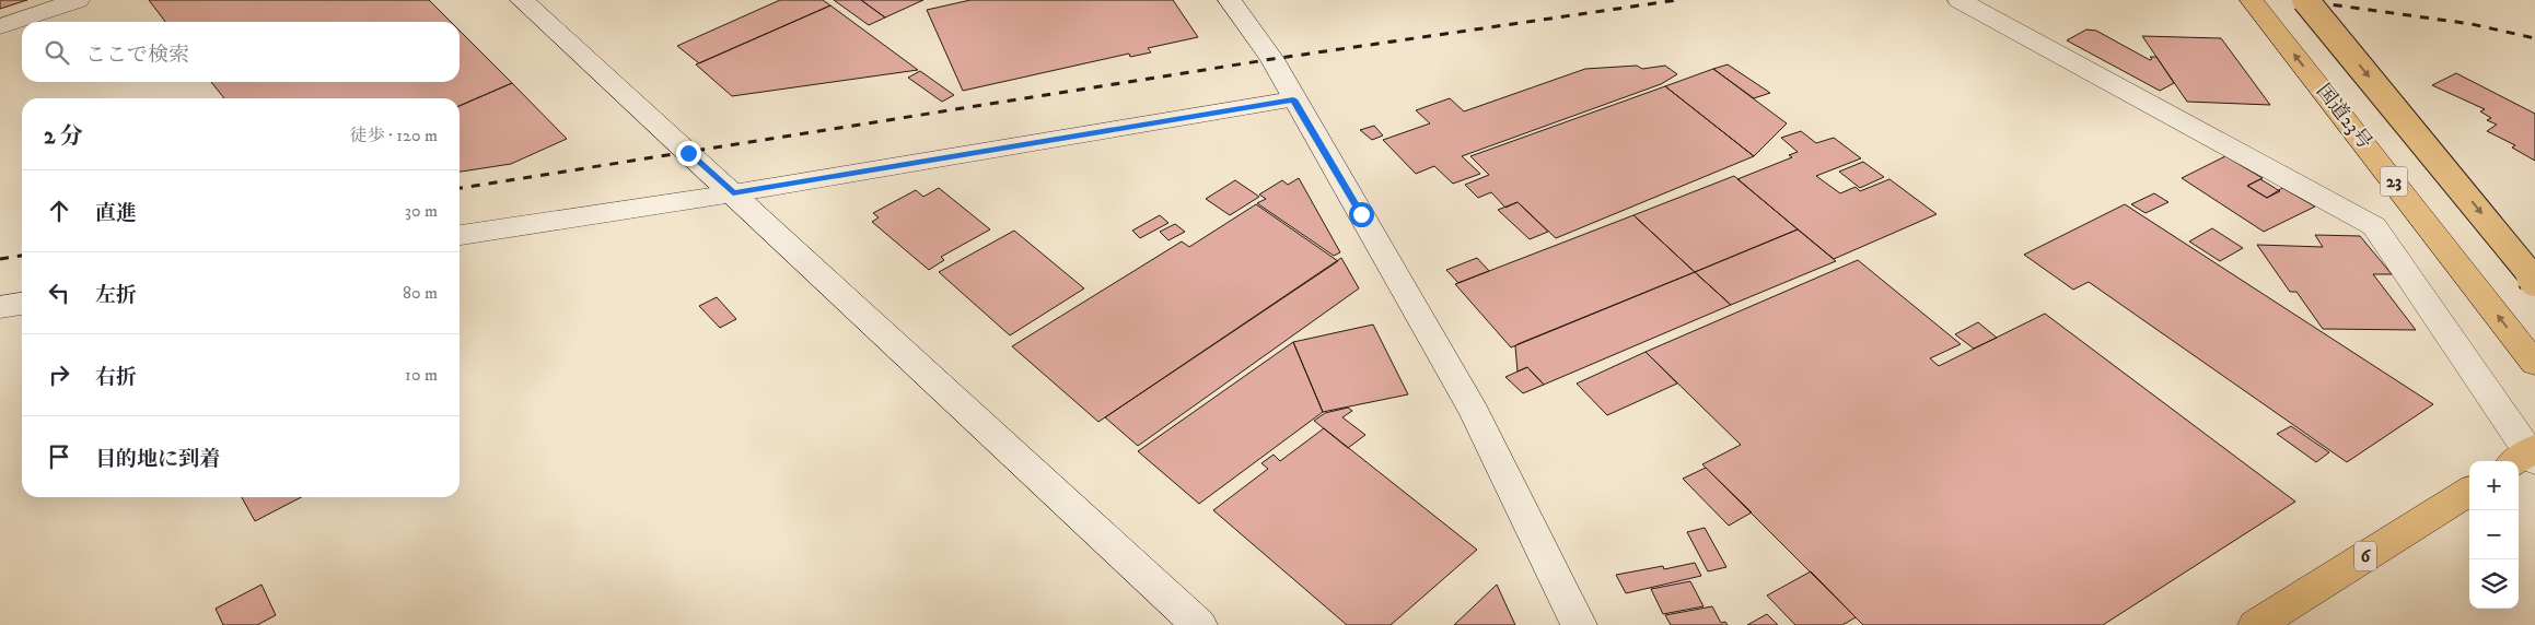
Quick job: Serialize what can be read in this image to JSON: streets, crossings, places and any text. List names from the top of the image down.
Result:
{
  "streets": {
    "main road": ["国道23号", "23", "6"]
  },
  "page": {
    "search": "ここで検索",
    "heading": ["2 分", "徒歩 · 120 m"],
    "list": [
      ["直進", "30 m"],
      ["左折", "80 m"],
      ["右折", "10 m"],
      "目的地に到着"
    ],
    "map_buttons": ["+", "−"]
  }
}
